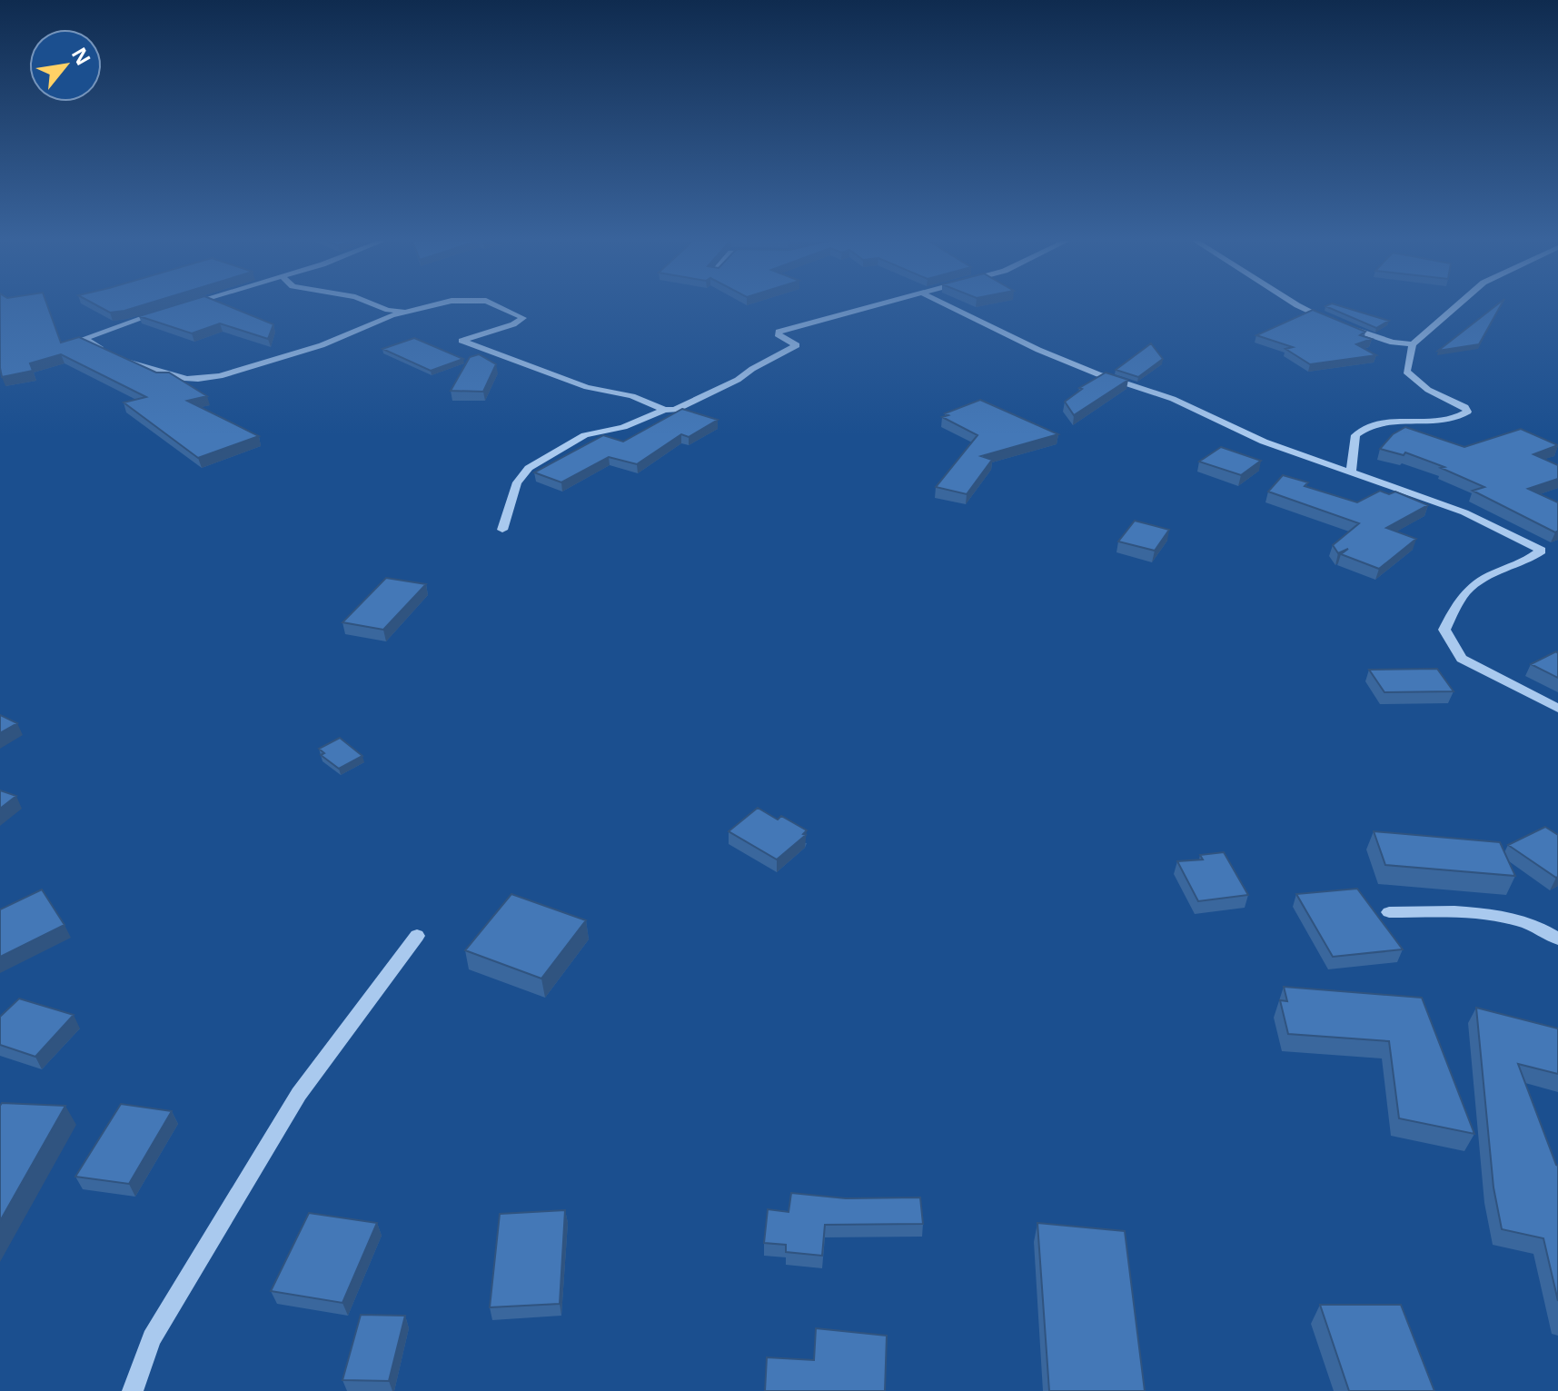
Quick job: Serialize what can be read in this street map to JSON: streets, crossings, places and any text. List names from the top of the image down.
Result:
{
  "north": "top right"
}
